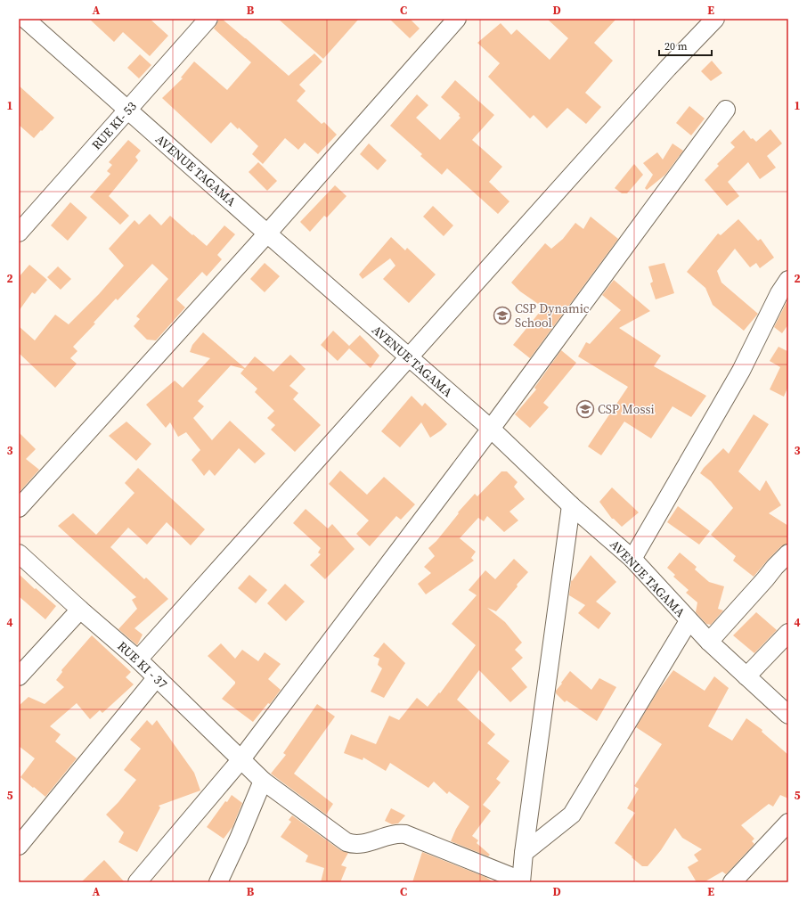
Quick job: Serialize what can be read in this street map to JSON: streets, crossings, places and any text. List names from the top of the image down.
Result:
{
  "streets": {
    "street": ["RUE KI- 53", "AVENUE TAGAMA", "RUE KI - 37"]
  },
  "crossings": [
    ["RUE KI- 53", "AVENUE TAGAMA"]
  ],
  "places": {
    "school or university": ["CSP Dynamic School", "CSP Mossi"]
  },
  "scale_bar": "20 m",
  "grid": {
    "columns": [
      "A",
      "B",
      "C",
      "D",
      "E"
    ],
    "rows": [
      "1",
      "2",
      "3",
      "4",
      "5"
    ]
  }
}
